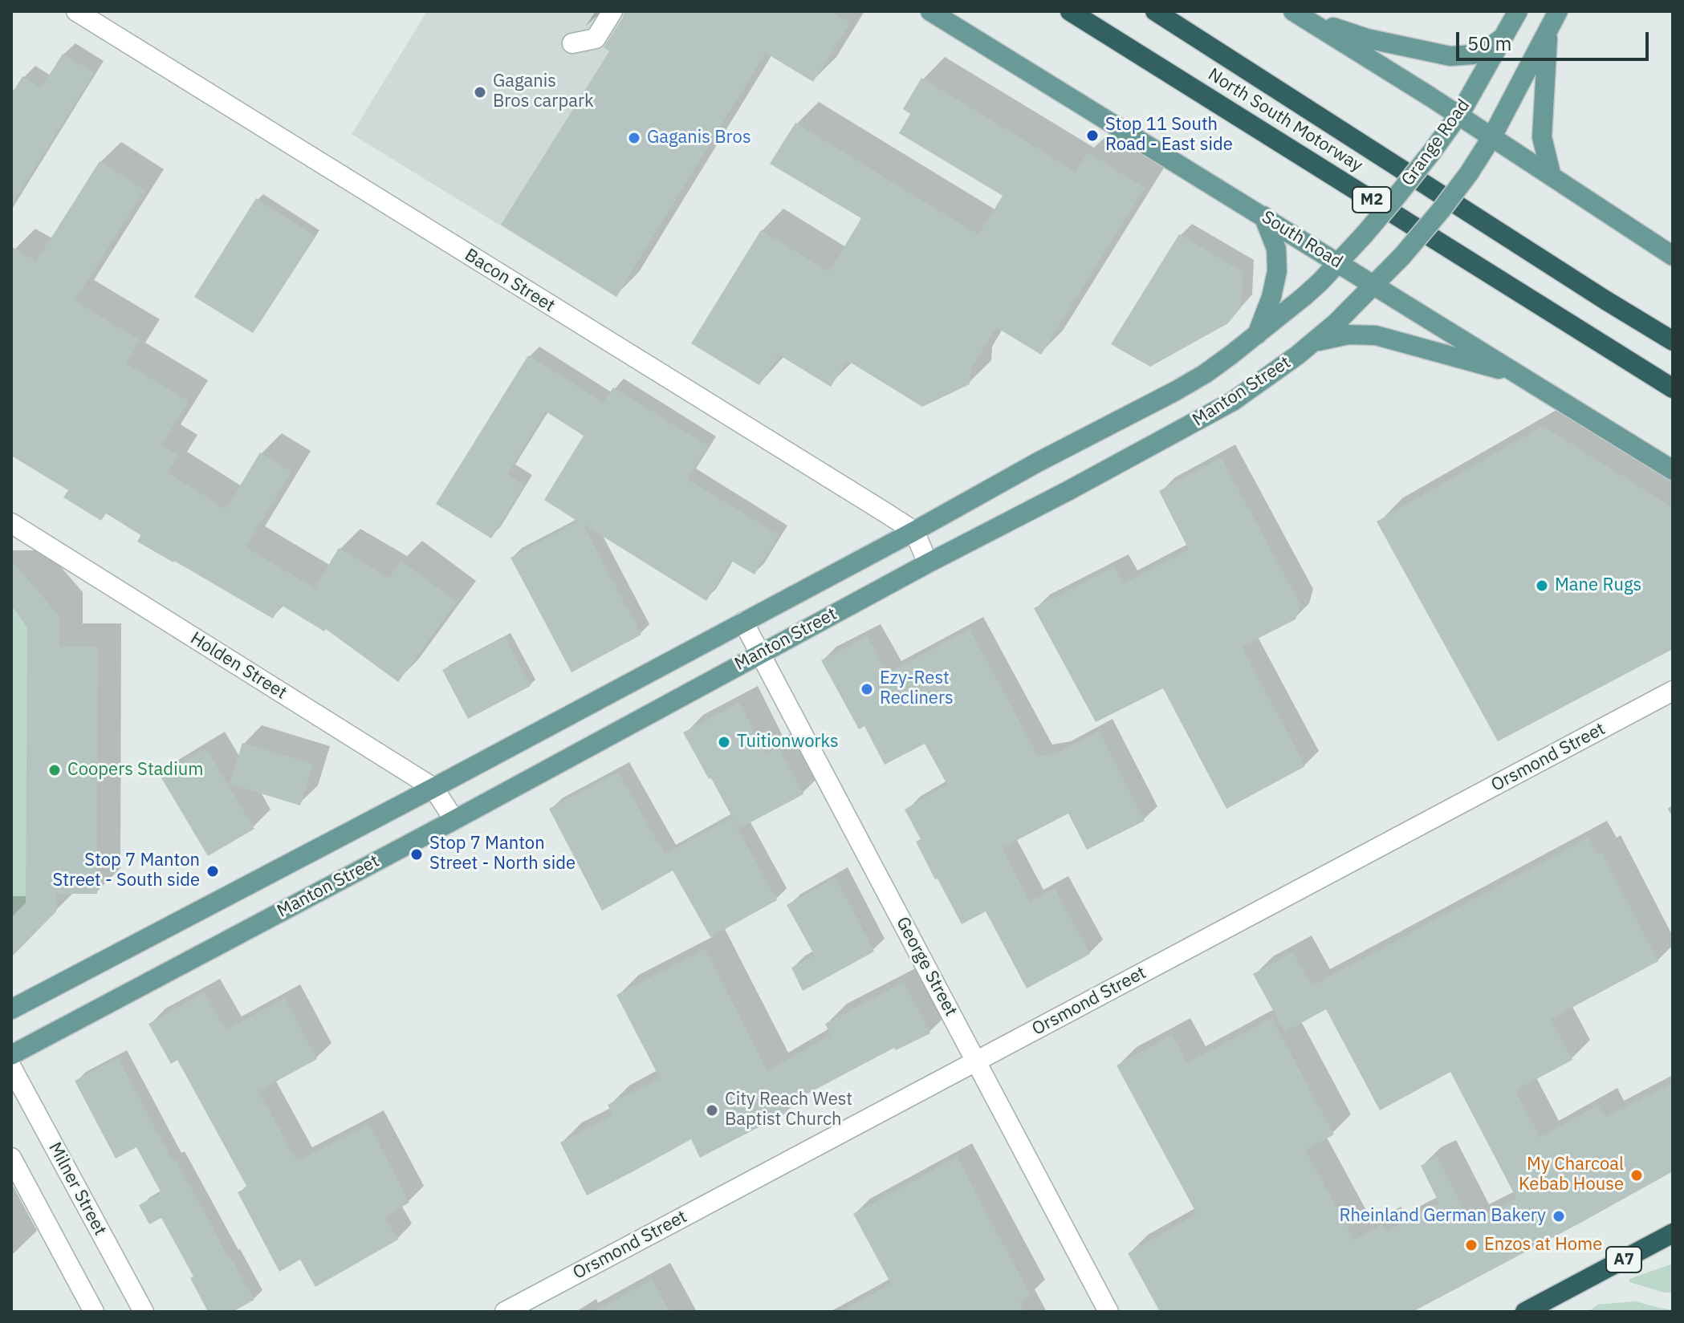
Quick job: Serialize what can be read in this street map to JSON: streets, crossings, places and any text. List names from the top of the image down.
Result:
{
  "streets": {
    "highway": ["North South Motorway", "M2", "A7"],
    "main road": ["Grange Road", "South Road", "Manton Street"],
    "street": [
      "Bacon Street",
      "Holden Street",
      "Orsmond Street",
      "George Street",
      "Milner Street"
    ]
  },
  "crossings": [
    ["Grange Road", "South Road"],
    ["Grange Road", "Manton Street"],
    ["South Road", "Manton Street"],
    ["Bacon Street", "Manton Street"],
    ["Manton Street", "Holden Street"],
    ["Manton Street", "George Street"],
    ["Orsmond Street", "George Street"]
  ],
  "places": [
    "Gaganis Bros carpark",
    "Stop 11 South Road - East side",
    "Gaganis Bros",
    "Mane Rugs",
    "Ezy-Rest Recliners",
    "Tuitionworks",
    "Coopers Stadium",
    "Stop 7 Manton Street - North side",
    "Stop 7 Manton Street - South side",
    "City Reach West Baptist Church",
    "My Charcoal Kebab House",
    "Rheinland German Bakery",
    "Enzos at Home"
  ],
  "scale_bar": "50 m"
}
